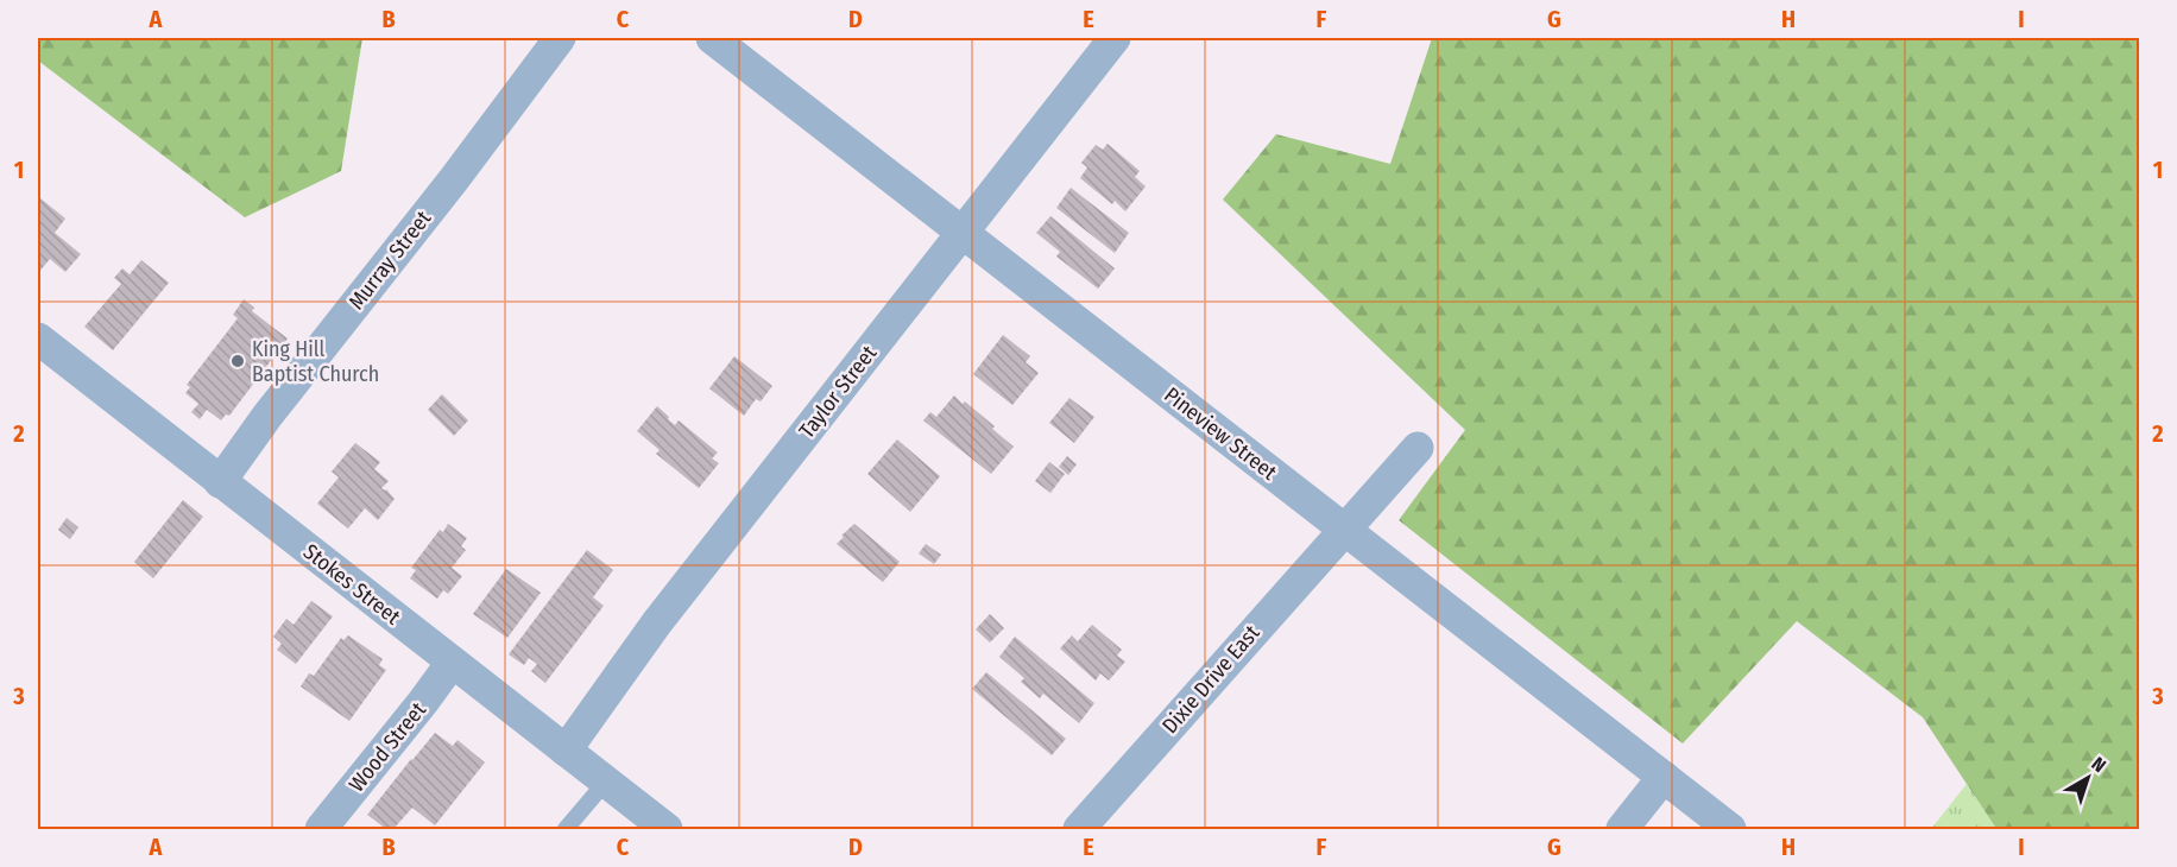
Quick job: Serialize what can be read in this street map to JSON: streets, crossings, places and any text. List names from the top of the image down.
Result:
{
  "streets": {
    "street": [
      "Murray Street",
      "Taylor Street",
      "Pineview Street",
      "Stokes Street",
      "Dixie Drive East",
      "Wood Street"
    ]
  },
  "crossings": [
    ["Murray Street", "Stokes Street"],
    ["Taylor Street", "Pineview Street"],
    ["Taylor Street", "Stokes Street"],
    ["Pineview Street", "Dixie Drive East"],
    ["Stokes Street", "Wood Street"]
  ],
  "places": ["King Hill Baptist Church"],
  "north": "top right",
  "grid": {
    "columns": [
      "A",
      "B",
      "C",
      "D",
      "E",
      "F",
      "G",
      "H",
      "I"
    ],
    "rows": ["1", "2", "3"]
  }
}
